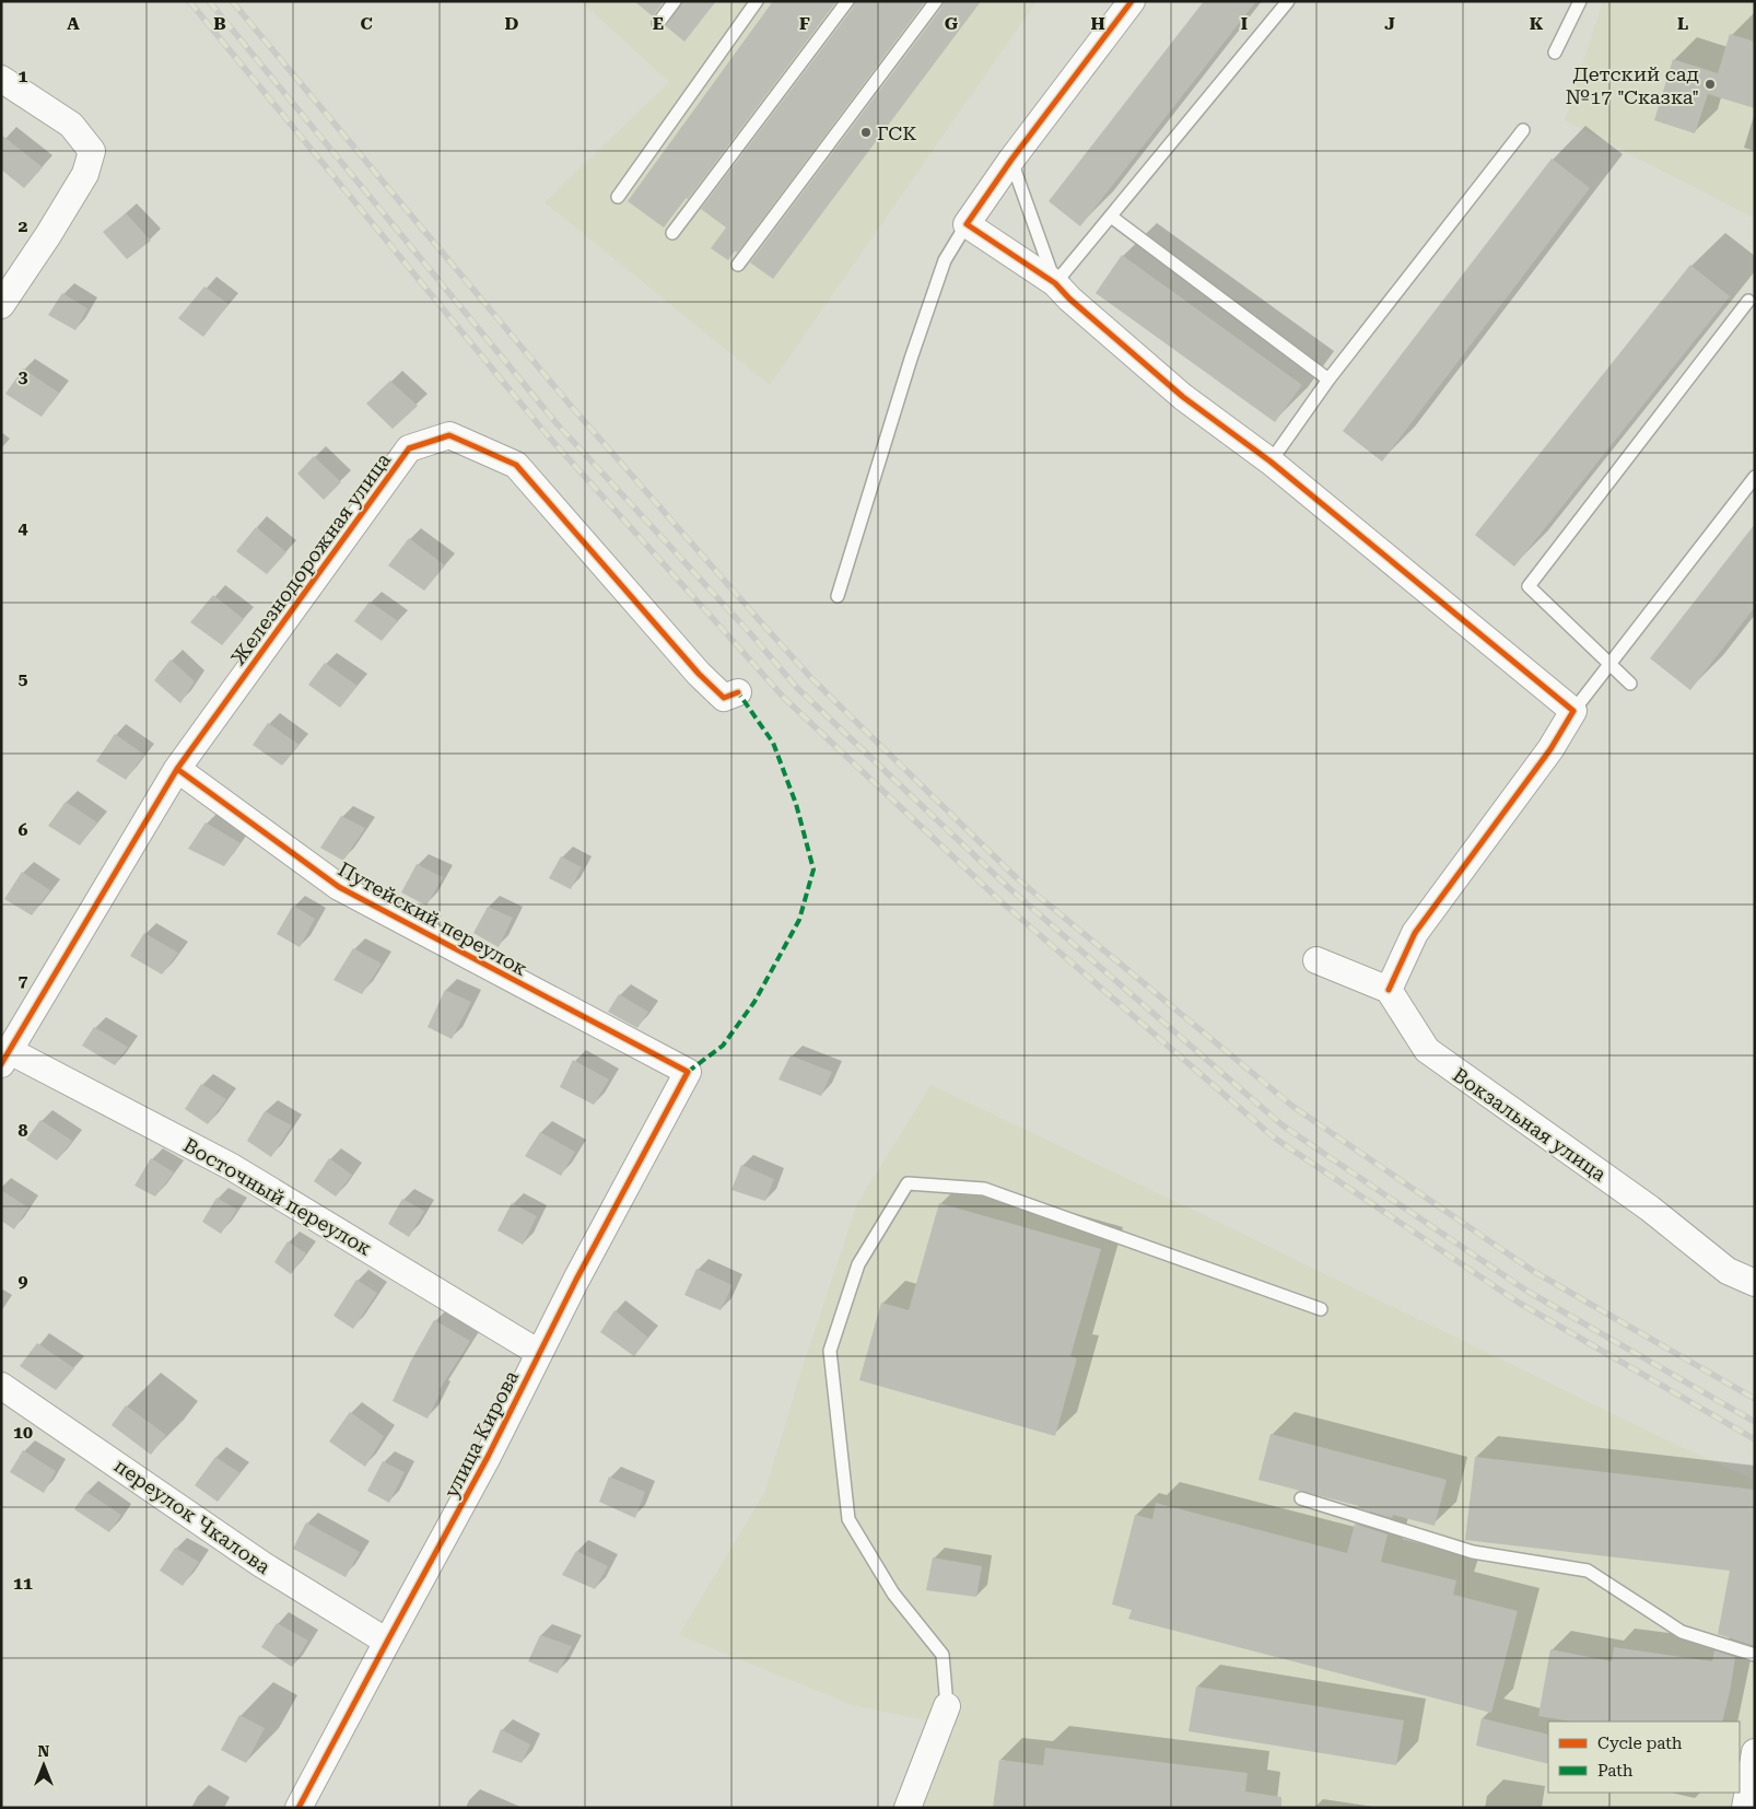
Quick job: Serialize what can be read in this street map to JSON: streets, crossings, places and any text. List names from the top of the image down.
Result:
{
  "streets": {
    "street": [
      "Железнодорожная улица",
      "Путейский переулок",
      "Вокзальная улица",
      "Восточный переулок",
      "улица Кирова",
      "переулок Чкалова"
    ]
  },
  "crossings": [
    ["Железнодорожная улица", "Путейский переулок"],
    ["Железнодорожная улица", "Восточный переулок"],
    ["Путейский переулок", "улица Кирова"],
    ["Восточный переулок", "улица Кирова"],
    ["улица Кирова", "переулок Чкалова"]
  ],
  "places": ["Детский сад №17 \"Сказка\"", "ГСК"],
  "legend": ["Cycle path", "Path"],
  "north": "top",
  "grid": {
    "columns": [
      "A",
      "B",
      "C",
      "D",
      "E",
      "F",
      "G",
      "H",
      "I",
      "J",
      "K",
      "L"
    ],
    "rows": [
      "1",
      "2",
      "3",
      "4",
      "5",
      "6",
      "7",
      "8",
      "9",
      "10",
      "11"
    ]
  }
}
